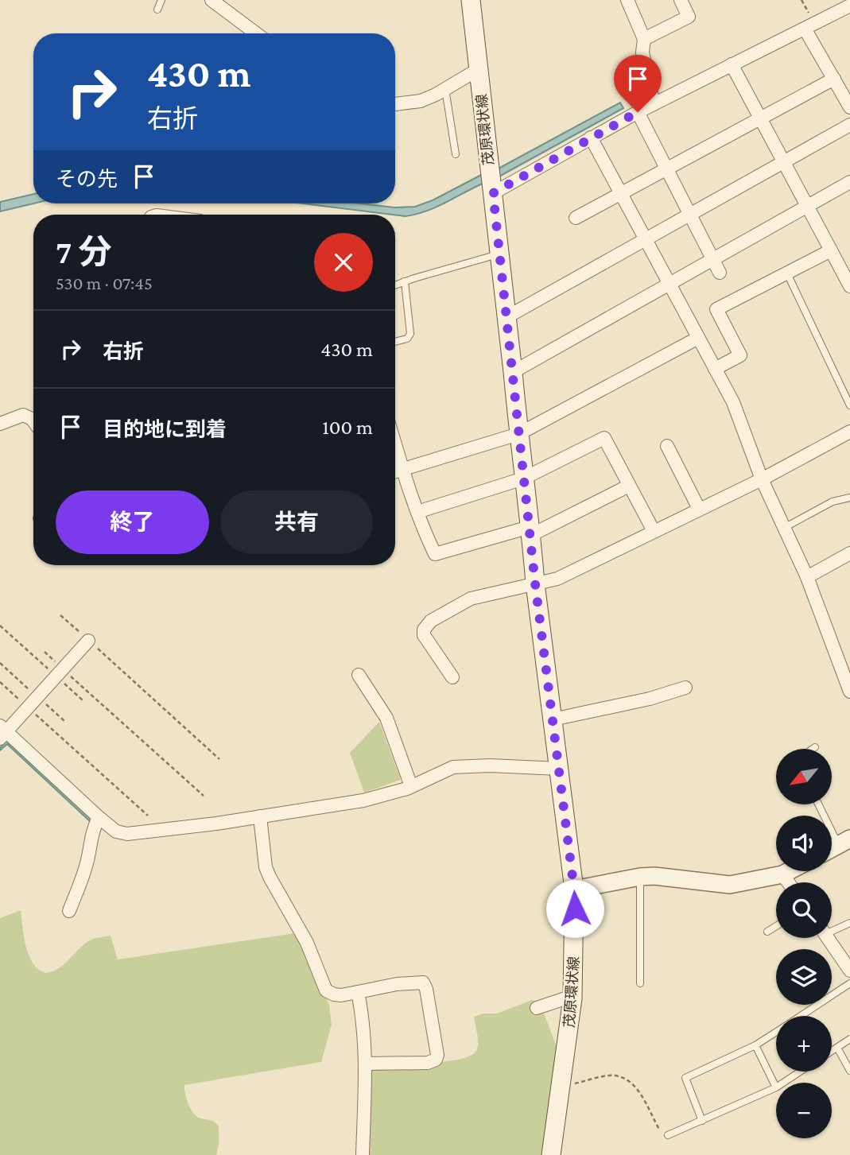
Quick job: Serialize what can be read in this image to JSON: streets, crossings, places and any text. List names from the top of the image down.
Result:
{
  "streets": {
    "main road": ["茂原環状線"]
  },
  "north": "bottom left",
  "page": {
    "turn": ["430 m", "右折"],
    "then": "その先",
    "heading": ["7 分", "530 m · 07:45"],
    "list": [
      {
        "name": "右折",
        "value": "430 m"
      },
      {
        "name": "目的地に到着",
        "value": "100 m"
      }
    ],
    "buttons": ["終了", "共有"],
    "map_buttons": ["+", "−"]
  }
}
